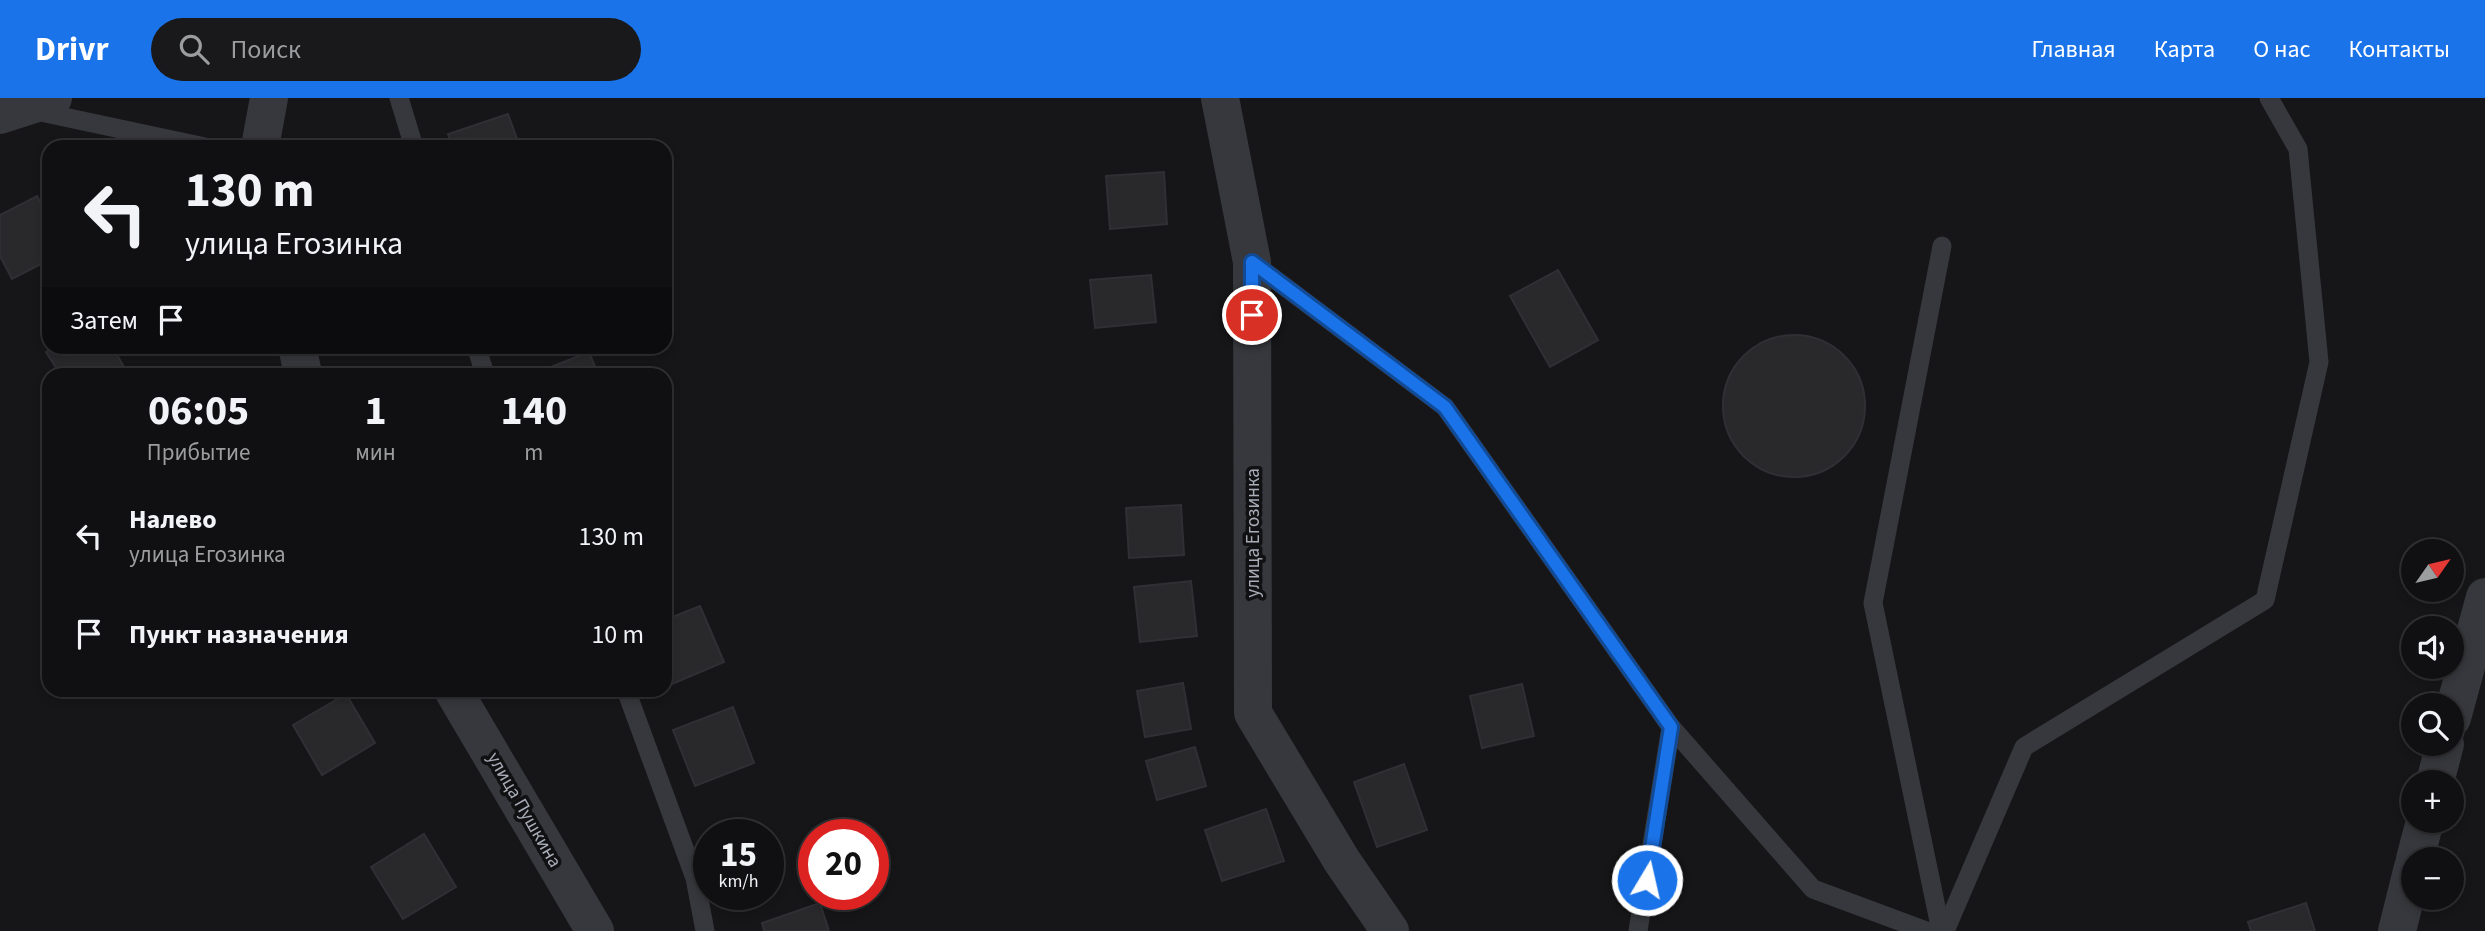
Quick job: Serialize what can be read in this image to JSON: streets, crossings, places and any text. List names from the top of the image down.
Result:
{
  "streets": {
    "street": ["улица Егозинка", "улица Пушкина"]
  },
  "north": "top right",
  "page": {
    "header": "Drivr",
    "search": "Поиск",
    "nav": [
      "Главная",
      "Карта",
      "О нас",
      "Контакты"
    ],
    "turn": ["130 m", "улица Егозинка"],
    "then": "Затем",
    "eta": [
      "06:05",
      "Прибытие",
      "1",
      "мин",
      "140",
      "m"
    ],
    "list": [
      {
        "name": "Налево",
        "note": "улица Егозинка",
        "value": "130 m"
      },
      {
        "name": "Пункт назначения",
        "value": "10 m"
      }
    ],
    "map_buttons": ["+", "−"],
    "speed": "15 km/h",
    "limit": "20"
  }
}
